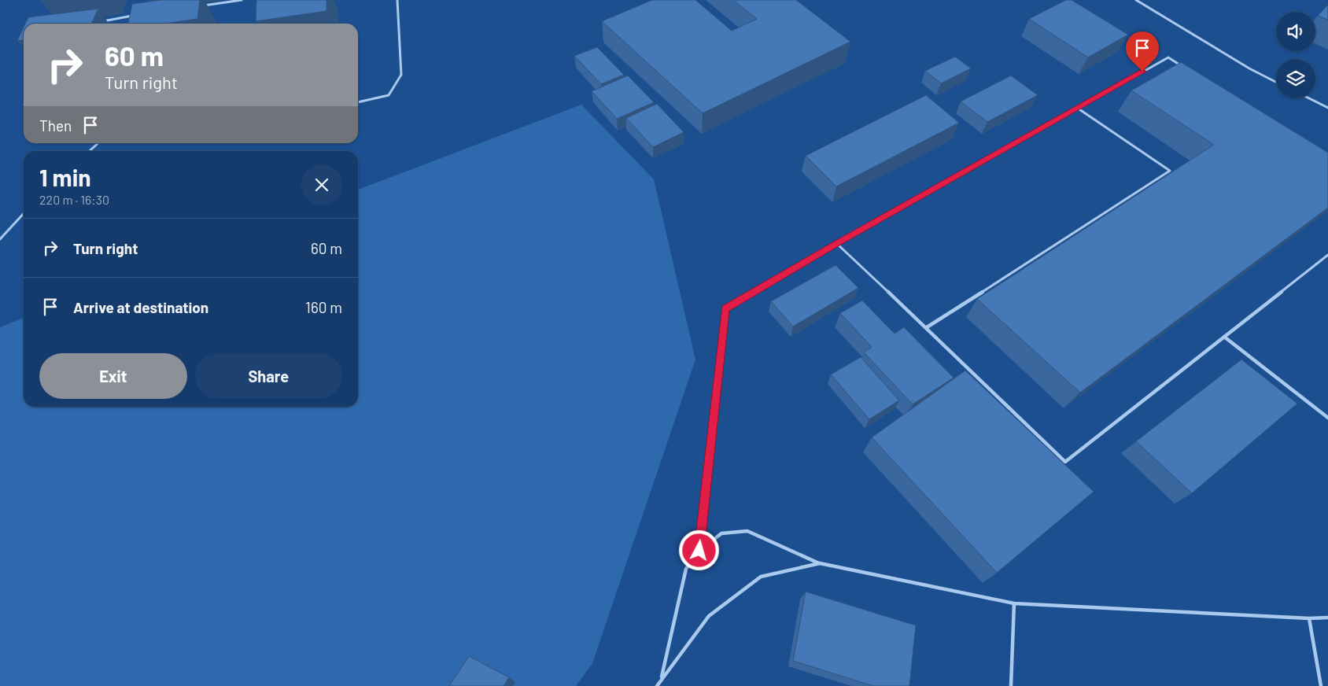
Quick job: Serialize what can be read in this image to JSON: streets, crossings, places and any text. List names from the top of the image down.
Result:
{
  "page": {
    "turn": ["60 m", "Turn right"],
    "then": "Then",
    "heading": ["1 min", "220 m · 16:30"],
    "list": [
      {
        "name": "Turn right",
        "value": "60 m"
      },
      {
        "name": "Arrive at destination",
        "value": "160 m"
      }
    ],
    "buttons": ["Exit", "Share"]
  }
}
